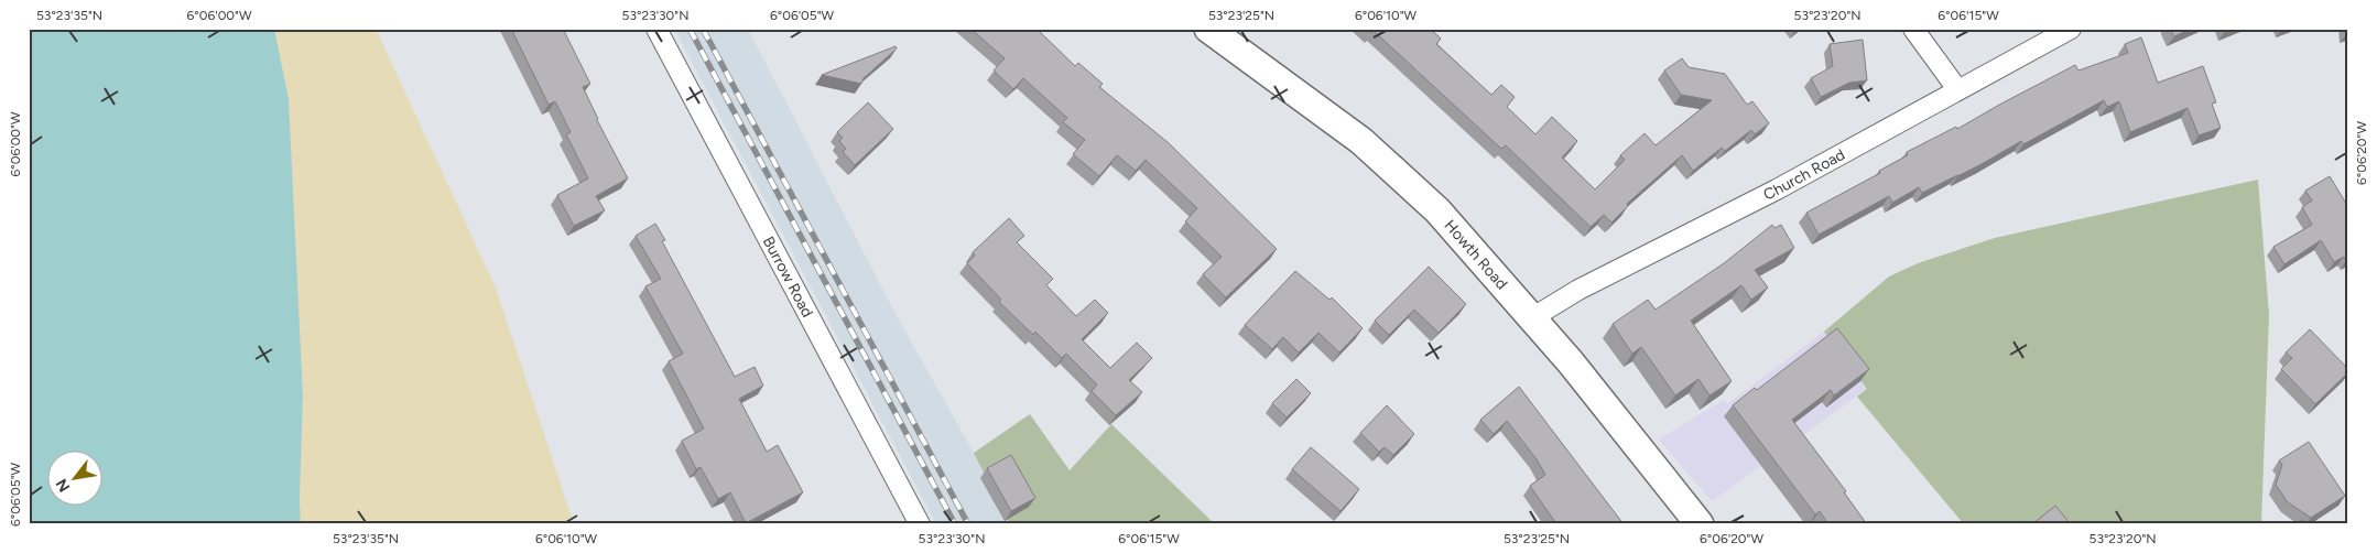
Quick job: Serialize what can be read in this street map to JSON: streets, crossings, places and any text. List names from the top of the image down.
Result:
{
  "streets": {
    "main road": ["Howth Road"],
    "street": ["Church Road", "Burrow Road"]
  },
  "crossings": [
    ["Church Road", "Howth Road"]
  ],
  "north": "bottom left",
  "coordinates": [
    "53°23'35\"N",
    "6°06'00\"W",
    "53°23'30\"N",
    "6°06'05\"W",
    "53°23'25\"N",
    "6°06'10\"W",
    "53°23'20\"N",
    "6°06'15\"W",
    "6°06'20\"W"
  ]
}
